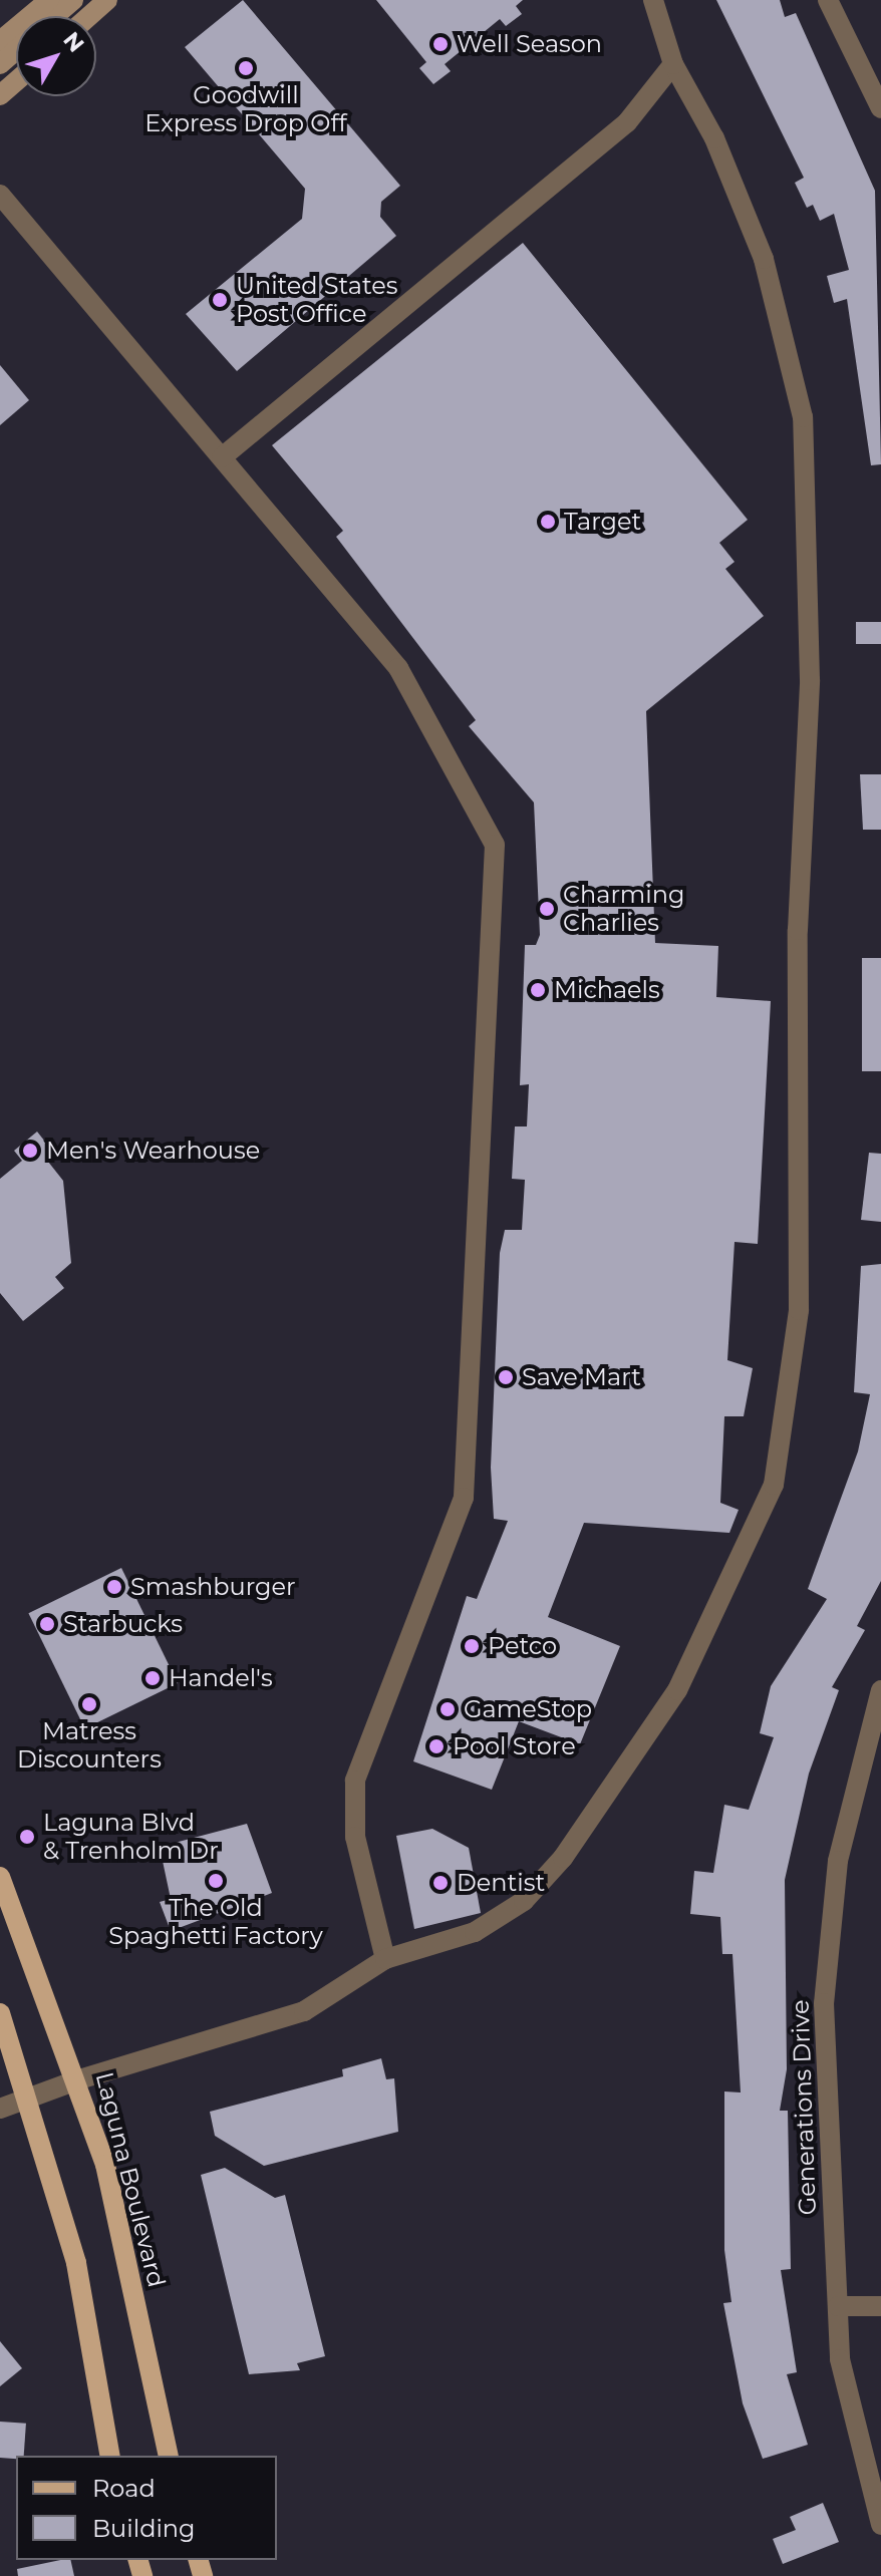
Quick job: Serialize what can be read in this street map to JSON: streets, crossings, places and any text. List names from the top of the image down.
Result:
{
  "streets": {
    "main road": ["Laguna Boulevard"],
    "street": ["Generations Drive"]
  },
  "places": [
    "Well Season",
    "Goodwill Express Drop Off",
    "United States Post Office",
    "Target",
    "Charming Charlies",
    "Michaels",
    "Men's Wearhouse",
    "Save Mart",
    "Smashburger",
    "Starbucks",
    "Petco",
    "Handel's",
    "Matress Discounters",
    "GameStop",
    "Pool Store",
    "Laguna Blvd & Trenholm Dr",
    "The Old Spaghetti Factory",
    "Dentist"
  ],
  "legend": ["Road", "Building"],
  "north": "top right"
}
